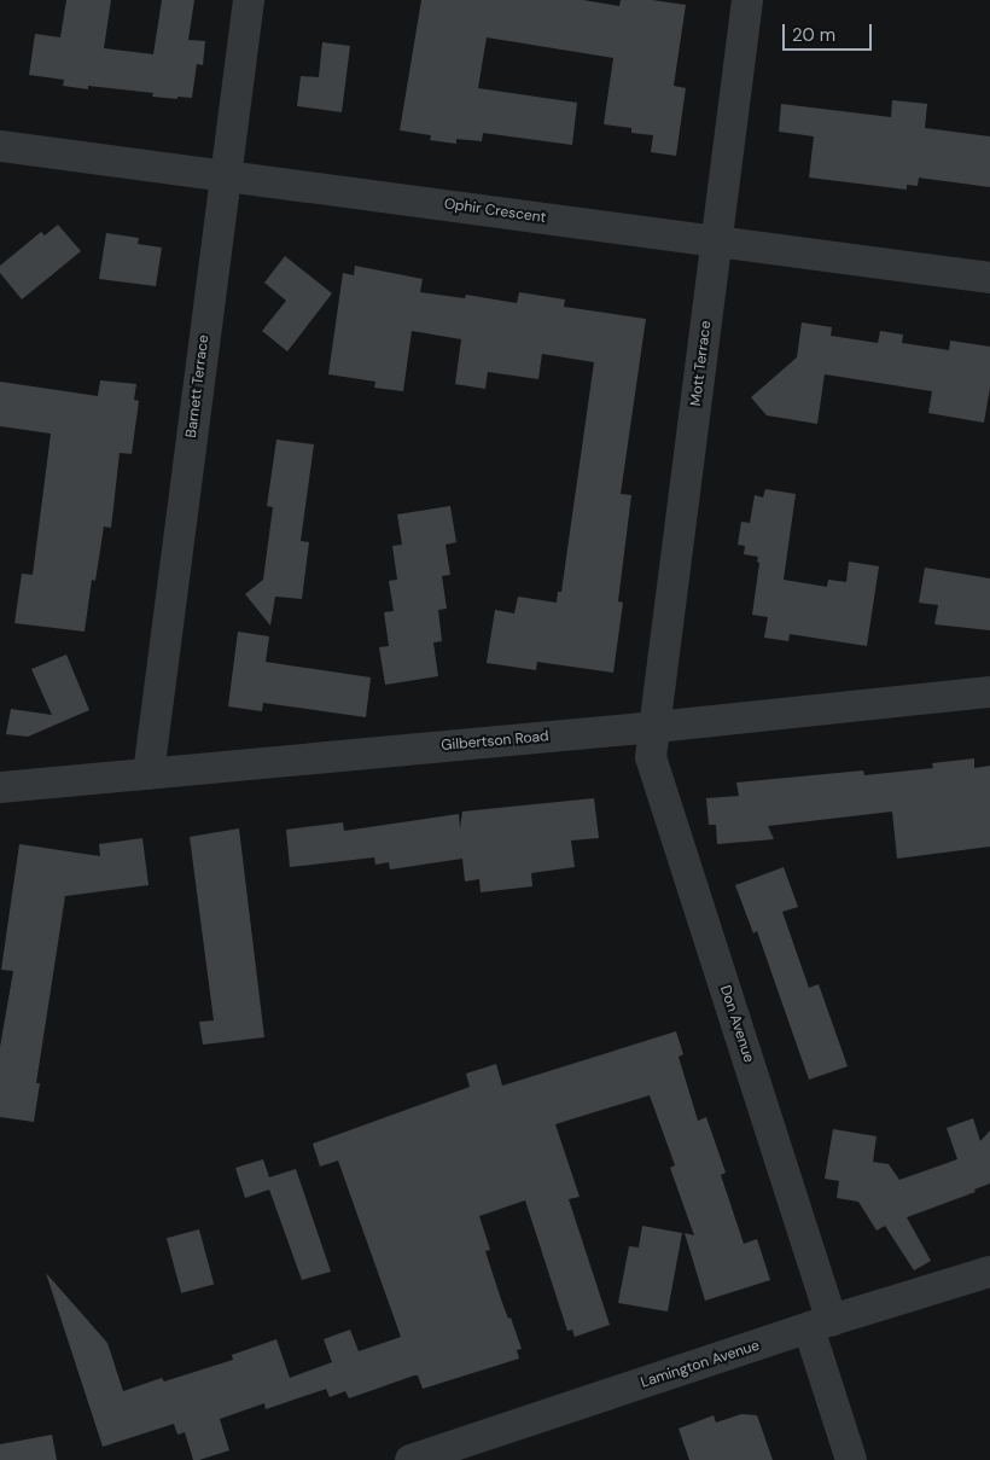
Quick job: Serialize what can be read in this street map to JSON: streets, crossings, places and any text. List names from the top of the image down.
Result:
{
  "streets": {
    "street": [
      "Ophir Crescent",
      "Mott Terrace",
      "Barnett Terrace",
      "Gilbertson Road",
      "Don Avenue",
      "Lamington Avenue"
    ]
  },
  "crossings": [
    ["Ophir Crescent", "Mott Terrace"],
    ["Ophir Crescent", "Barnett Terrace"],
    ["Mott Terrace", "Gilbertson Road"],
    ["Mott Terrace", "Don Avenue"],
    ["Barnett Terrace", "Gilbertson Road"],
    ["Gilbertson Road", "Don Avenue"],
    ["Don Avenue", "Lamington Avenue"]
  ],
  "scale_bar": "20 m"
}
